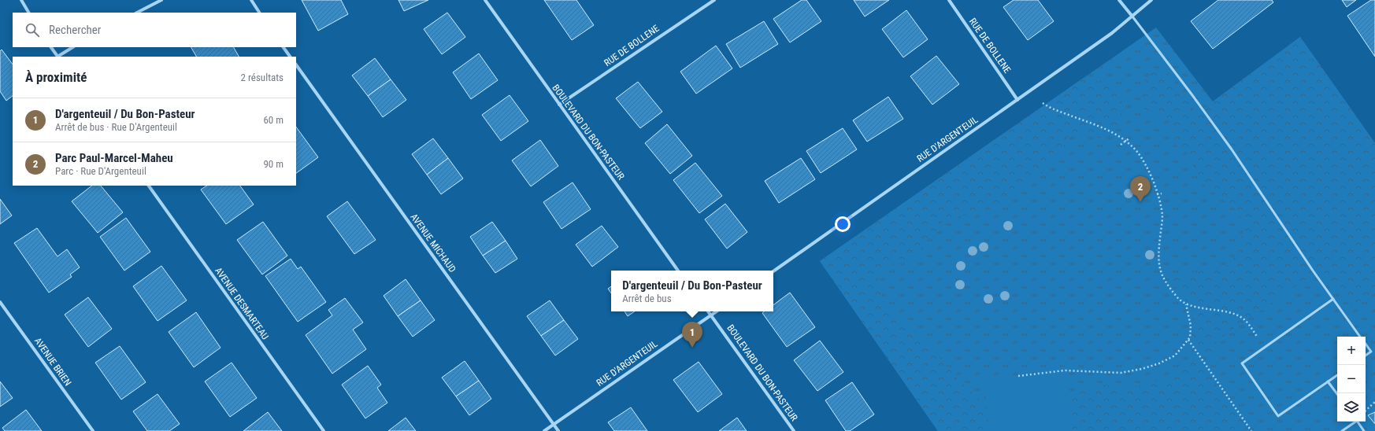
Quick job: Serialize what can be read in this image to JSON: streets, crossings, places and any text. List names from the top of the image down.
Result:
{
  "streets": {
    "street": [
      "RUE DE BOLLENE",
      "BOULEVARD DU BON-PASTEUR",
      "RUE D'ARGENTEUIL",
      "AVENUE MICHAUD",
      "AVENUE DESMARTEAU",
      "AVENUE BRIEN"
    ]
  },
  "crossings": [
    ["RUE DE BOLLENE", "BOULEVARD DU BON-PASTEUR"],
    ["RUE DE BOLLENE", "RUE D'ARGENTEUIL"],
    ["BOULEVARD DU BON-PASTEUR", "RUE D'ARGENTEUIL"],
    ["RUE D'ARGENTEUIL", "AVENUE MICHAUD"]
  ],
  "page": {
    "search": "Rechercher",
    "heading": ["À proximité", "2 résultats"],
    "list": [
      {
        "mark": "1",
        "name": "D'argenteuil / Du Bon-Pasteur",
        "note": "Arrêt de bus · Rue D'Argenteuil",
        "value": "60 m"
      },
      {
        "mark": "2",
        "name": "Parc Paul-Marcel-Maheu",
        "note": "Parc · Rue D'Argenteuil",
        "value": "90 m"
      }
    ],
    "pins": ["2", "1"],
    "popup": ["D'argenteuil / Du Bon-Pasteur", "Arrêt de bus"],
    "map_buttons": ["+", "−"]
  }
}
